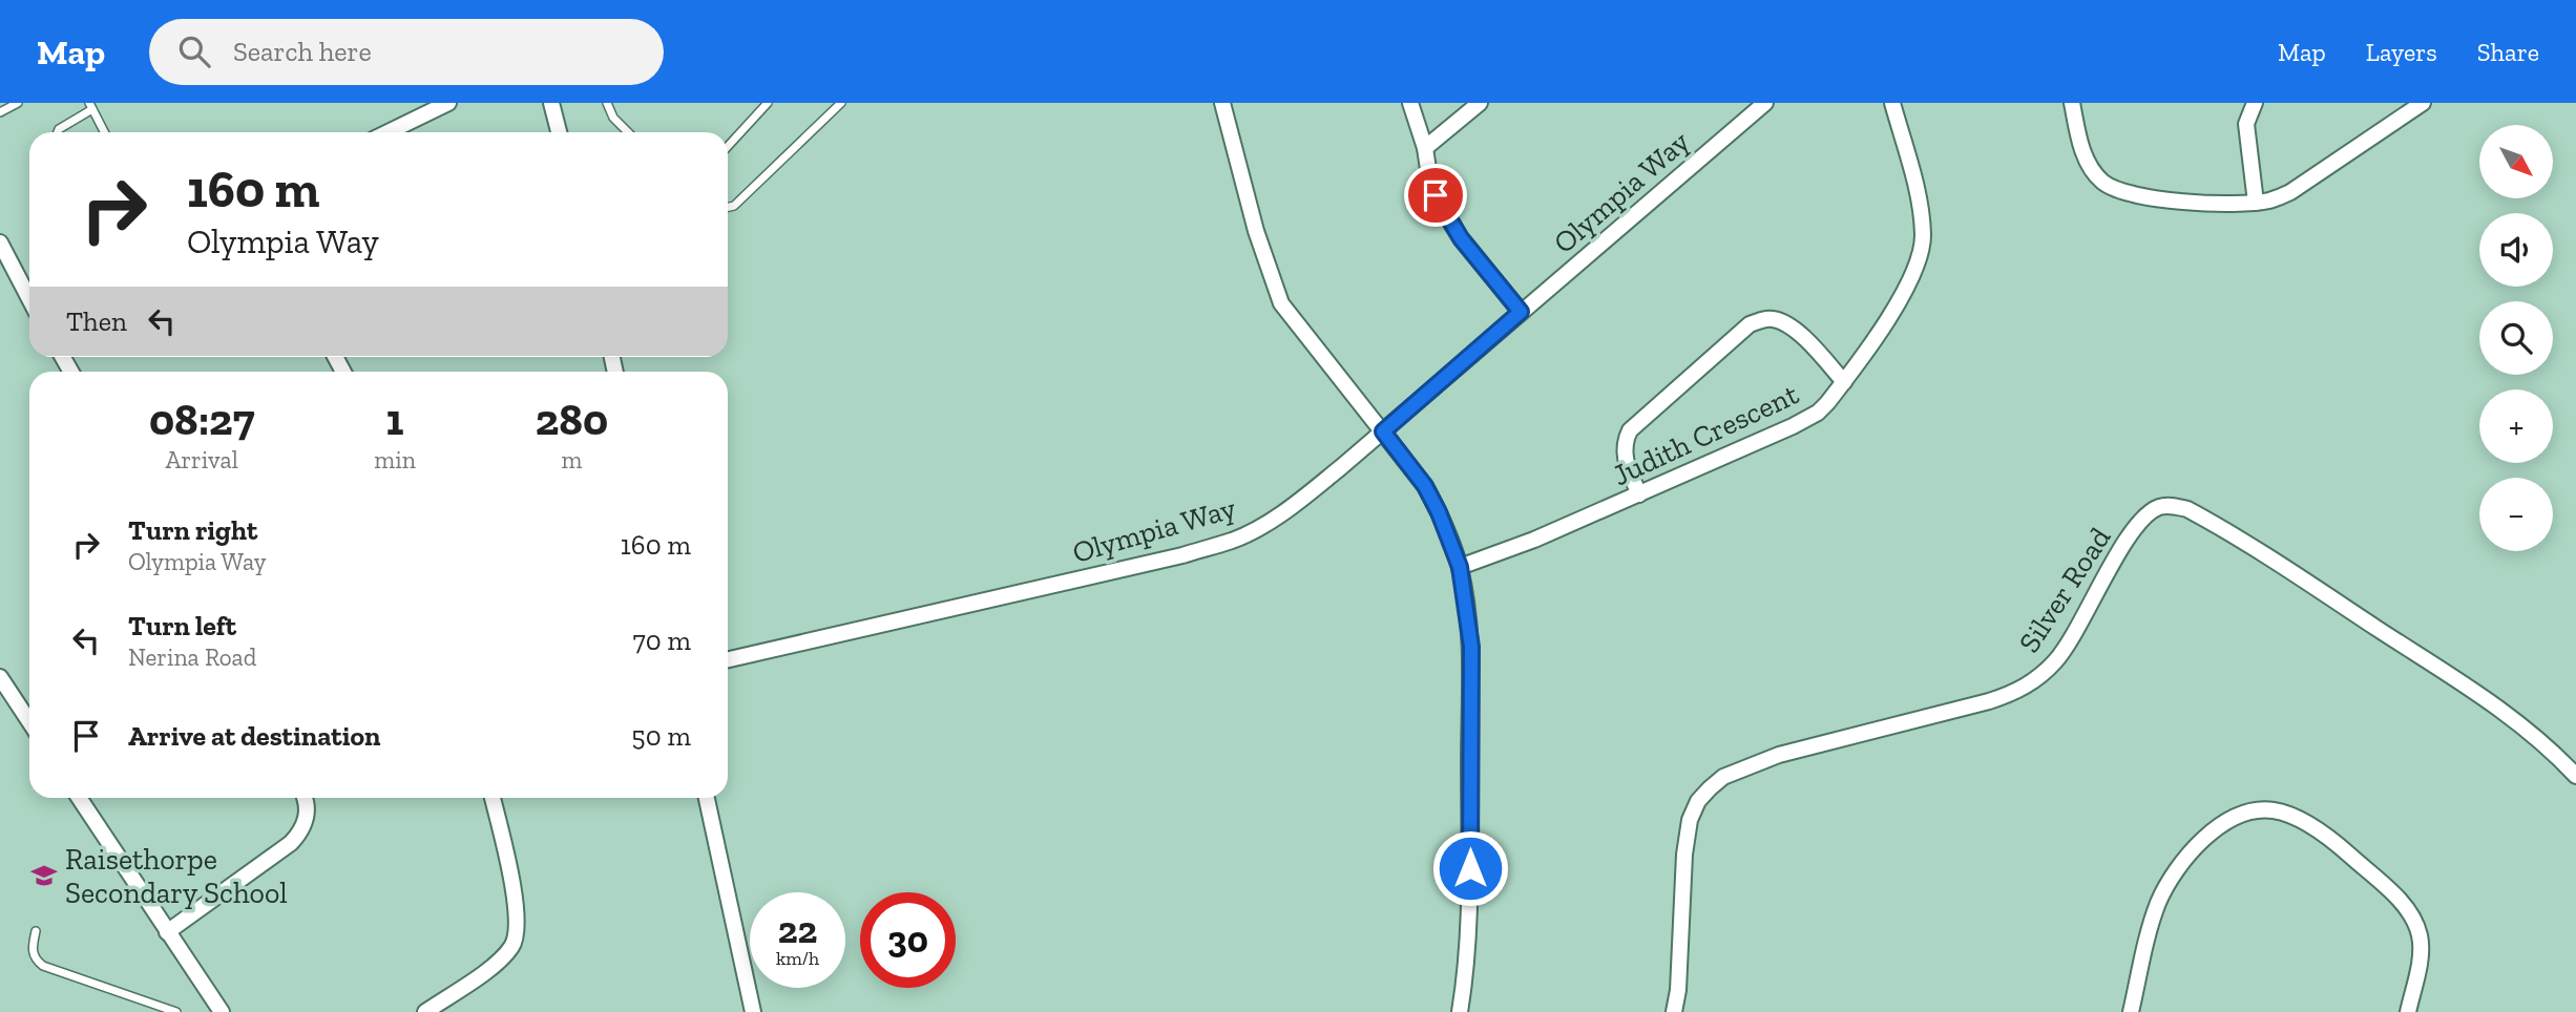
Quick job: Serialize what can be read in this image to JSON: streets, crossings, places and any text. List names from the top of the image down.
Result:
{
  "streets": {
    "street": ["Olympia Way", "Judith Crescent", "Silver Road"]
  },
  "places": {
    "school or university": ["Raisethorpe Secondary School"]
  },
  "north": "bottom right",
  "page": {
    "header": "Map",
    "search": "Search here",
    "nav": ["Map", "Layers", "Share"],
    "map_buttons": ["+", "−"],
    "turn": ["160 m", "Olympia Way"],
    "then": "Then",
    "eta": [
      "08:27",
      "Arrival",
      "1",
      "min",
      "280",
      "m"
    ],
    "list": [
      {
        "name": "Turn right",
        "note": "Olympia Way",
        "value": "160 m"
      },
      {
        "name": "Turn left",
        "note": "Nerina Road",
        "value": "70 m"
      },
      {
        "name": "Arrive at destination",
        "value": "50 m"
      }
    ],
    "speed": "22 km/h",
    "limit": "30"
  }
}
